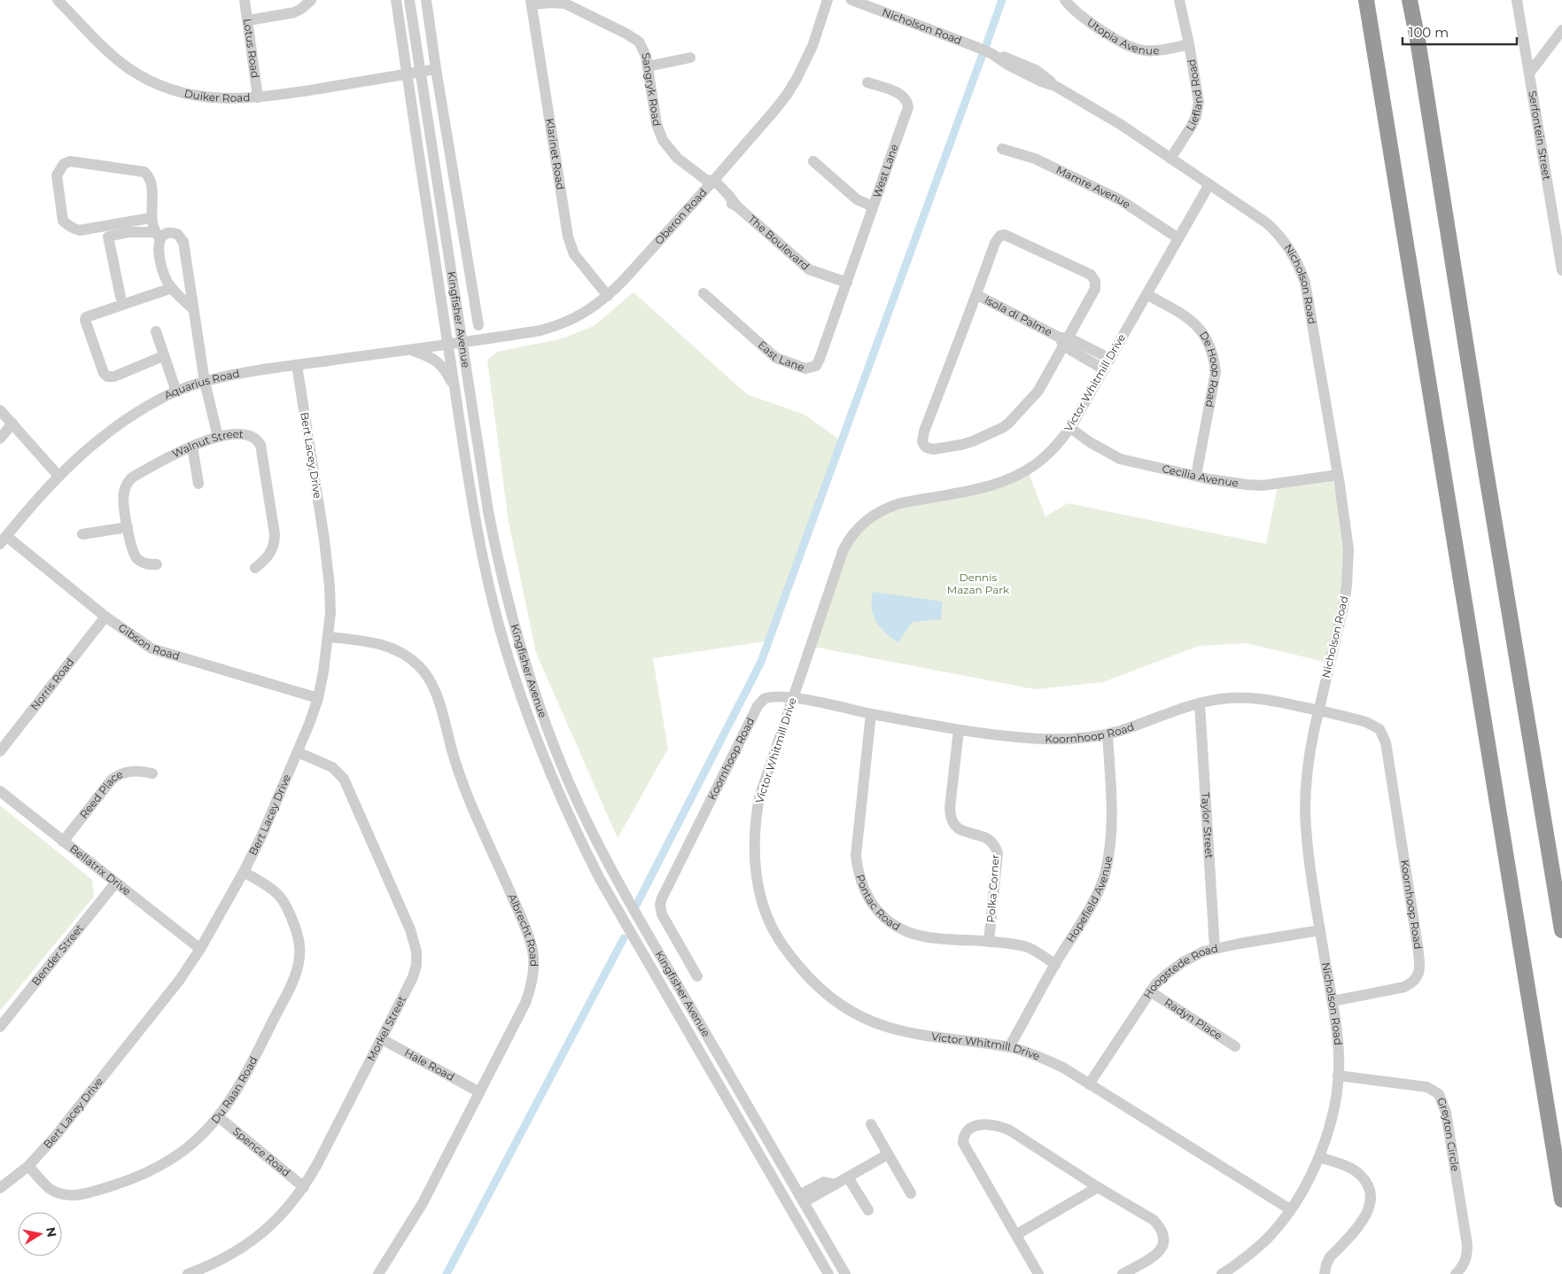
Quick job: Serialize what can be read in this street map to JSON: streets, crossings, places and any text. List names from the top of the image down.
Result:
{
  "streets": {
    "street": [
      "Nicholson Road",
      "Utopia Avenue",
      "Lotus Road",
      "Sangryk Road",
      "Duiker Road",
      "Liefland Road",
      "Serfontein Street",
      "Klarinet Road",
      "West Lane",
      "Mamre Avenue",
      "Oberon Road",
      "The Boulevard",
      "Isola di Palme",
      "Kingfisher Avenue",
      "East Lane",
      "De Hoop Road",
      "Victor Whitmill Drive",
      "Aquarius Road",
      "Walnut Street",
      "Bert Lacey Drive",
      "Cecilia Avenue",
      "Gibson Road",
      "Norris Road",
      "Koornhoop Road",
      "Reed Place",
      "Taylor Street",
      "Bellatrix Drive",
      "Polka Corner",
      "Hopefield Avenue",
      "Pontac Road",
      "Albrecht Road",
      "Bender Street",
      "Hoogstede Road",
      "Radyn Place",
      "Morkel Street",
      "Hale Road",
      "Du Raan Road",
      "Greyton Circle",
      "Spence Road"
    ]
  },
  "crossings": [
    ["Nicholson Road", "Liefland Road"],
    ["Nicholson Road", "Victor Whitmill Drive"],
    ["Nicholson Road", "Cecilia Avenue"],
    ["Nicholson Road", "Koornhoop Road"],
    ["Nicholson Road", "Hoogstede Road"],
    ["Nicholson Road", "Greyton Circle"],
    ["Utopia Avenue", "Liefland Road"],
    ["Lotus Road", "Duiker Road"],
    ["Sangryk Road", "Klarinet Road"],
    ["Sangryk Road", "Oberon Road"],
    ["Sangryk Road", "The Boulevard"],
    ["Duiker Road", "Kingfisher Avenue"],
    ["Klarinet Road", "Oberon Road"],
    ["West Lane", "The Boulevard"],
    ["West Lane", "East Lane"],
    ["Mamre Avenue", "Victor Whitmill Drive"],
    ["Oberon Road", "Kingfisher Avenue"],
    ["Oberon Road", "Aquarius Road"],
    ["The Boulevard", "East Lane"],
    ["Isola di Palme", "Victor Whitmill Drive"],
    ["Kingfisher Avenue", "Aquarius Road"],
    ["De Hoop Road", "Victor Whitmill Drive"],
    ["De Hoop Road", "Cecilia Avenue"],
    ["Victor Whitmill Drive", "Cecilia Avenue"],
    ["Victor Whitmill Drive", "Koornhoop Road"],
    ["Victor Whitmill Drive", "Hopefield Avenue"],
    ["Victor Whitmill Drive", "Hoogstede Road"],
    ["Aquarius Road", "Bert Lacey Drive"],
    ["Aquarius Road", "Gibson Road"],
    ["Bert Lacey Drive", "Gibson Road"],
    ["Bert Lacey Drive", "Bellatrix Drive"],
    ["Bert Lacey Drive", "Albrecht Road"],
    ["Bert Lacey Drive", "Morkel Street"],
    ["Bert Lacey Drive", "Du Raan Road"],
    ["Gibson Road", "Norris Road"],
    ["Koornhoop Road", "Taylor Street"],
    ["Koornhoop Road", "Polka Corner"],
    ["Koornhoop Road", "Hopefield Avenue"],
    ["Koornhoop Road", "Pontac Road"],
    ["Reed Place", "Bellatrix Drive"],
    ["Taylor Street", "Hoogstede Road"],
    ["Bellatrix Drive", "Bender Street"],
    ["Polka Corner", "Pontac Road"],
    ["Hopefield Avenue", "Pontac Road"],
    ["Albrecht Road", "Hale Road"],
    ["Hoogstede Road", "Radyn Place"],
    ["Morkel Street", "Hale Road"],
    ["Morkel Street", "Spence Road"],
    ["Du Raan Road", "Spence Road"]
  ],
  "parks": ["Dennis Mazan Park"],
  "scale_bar": "100 m",
  "north": "right"
}
